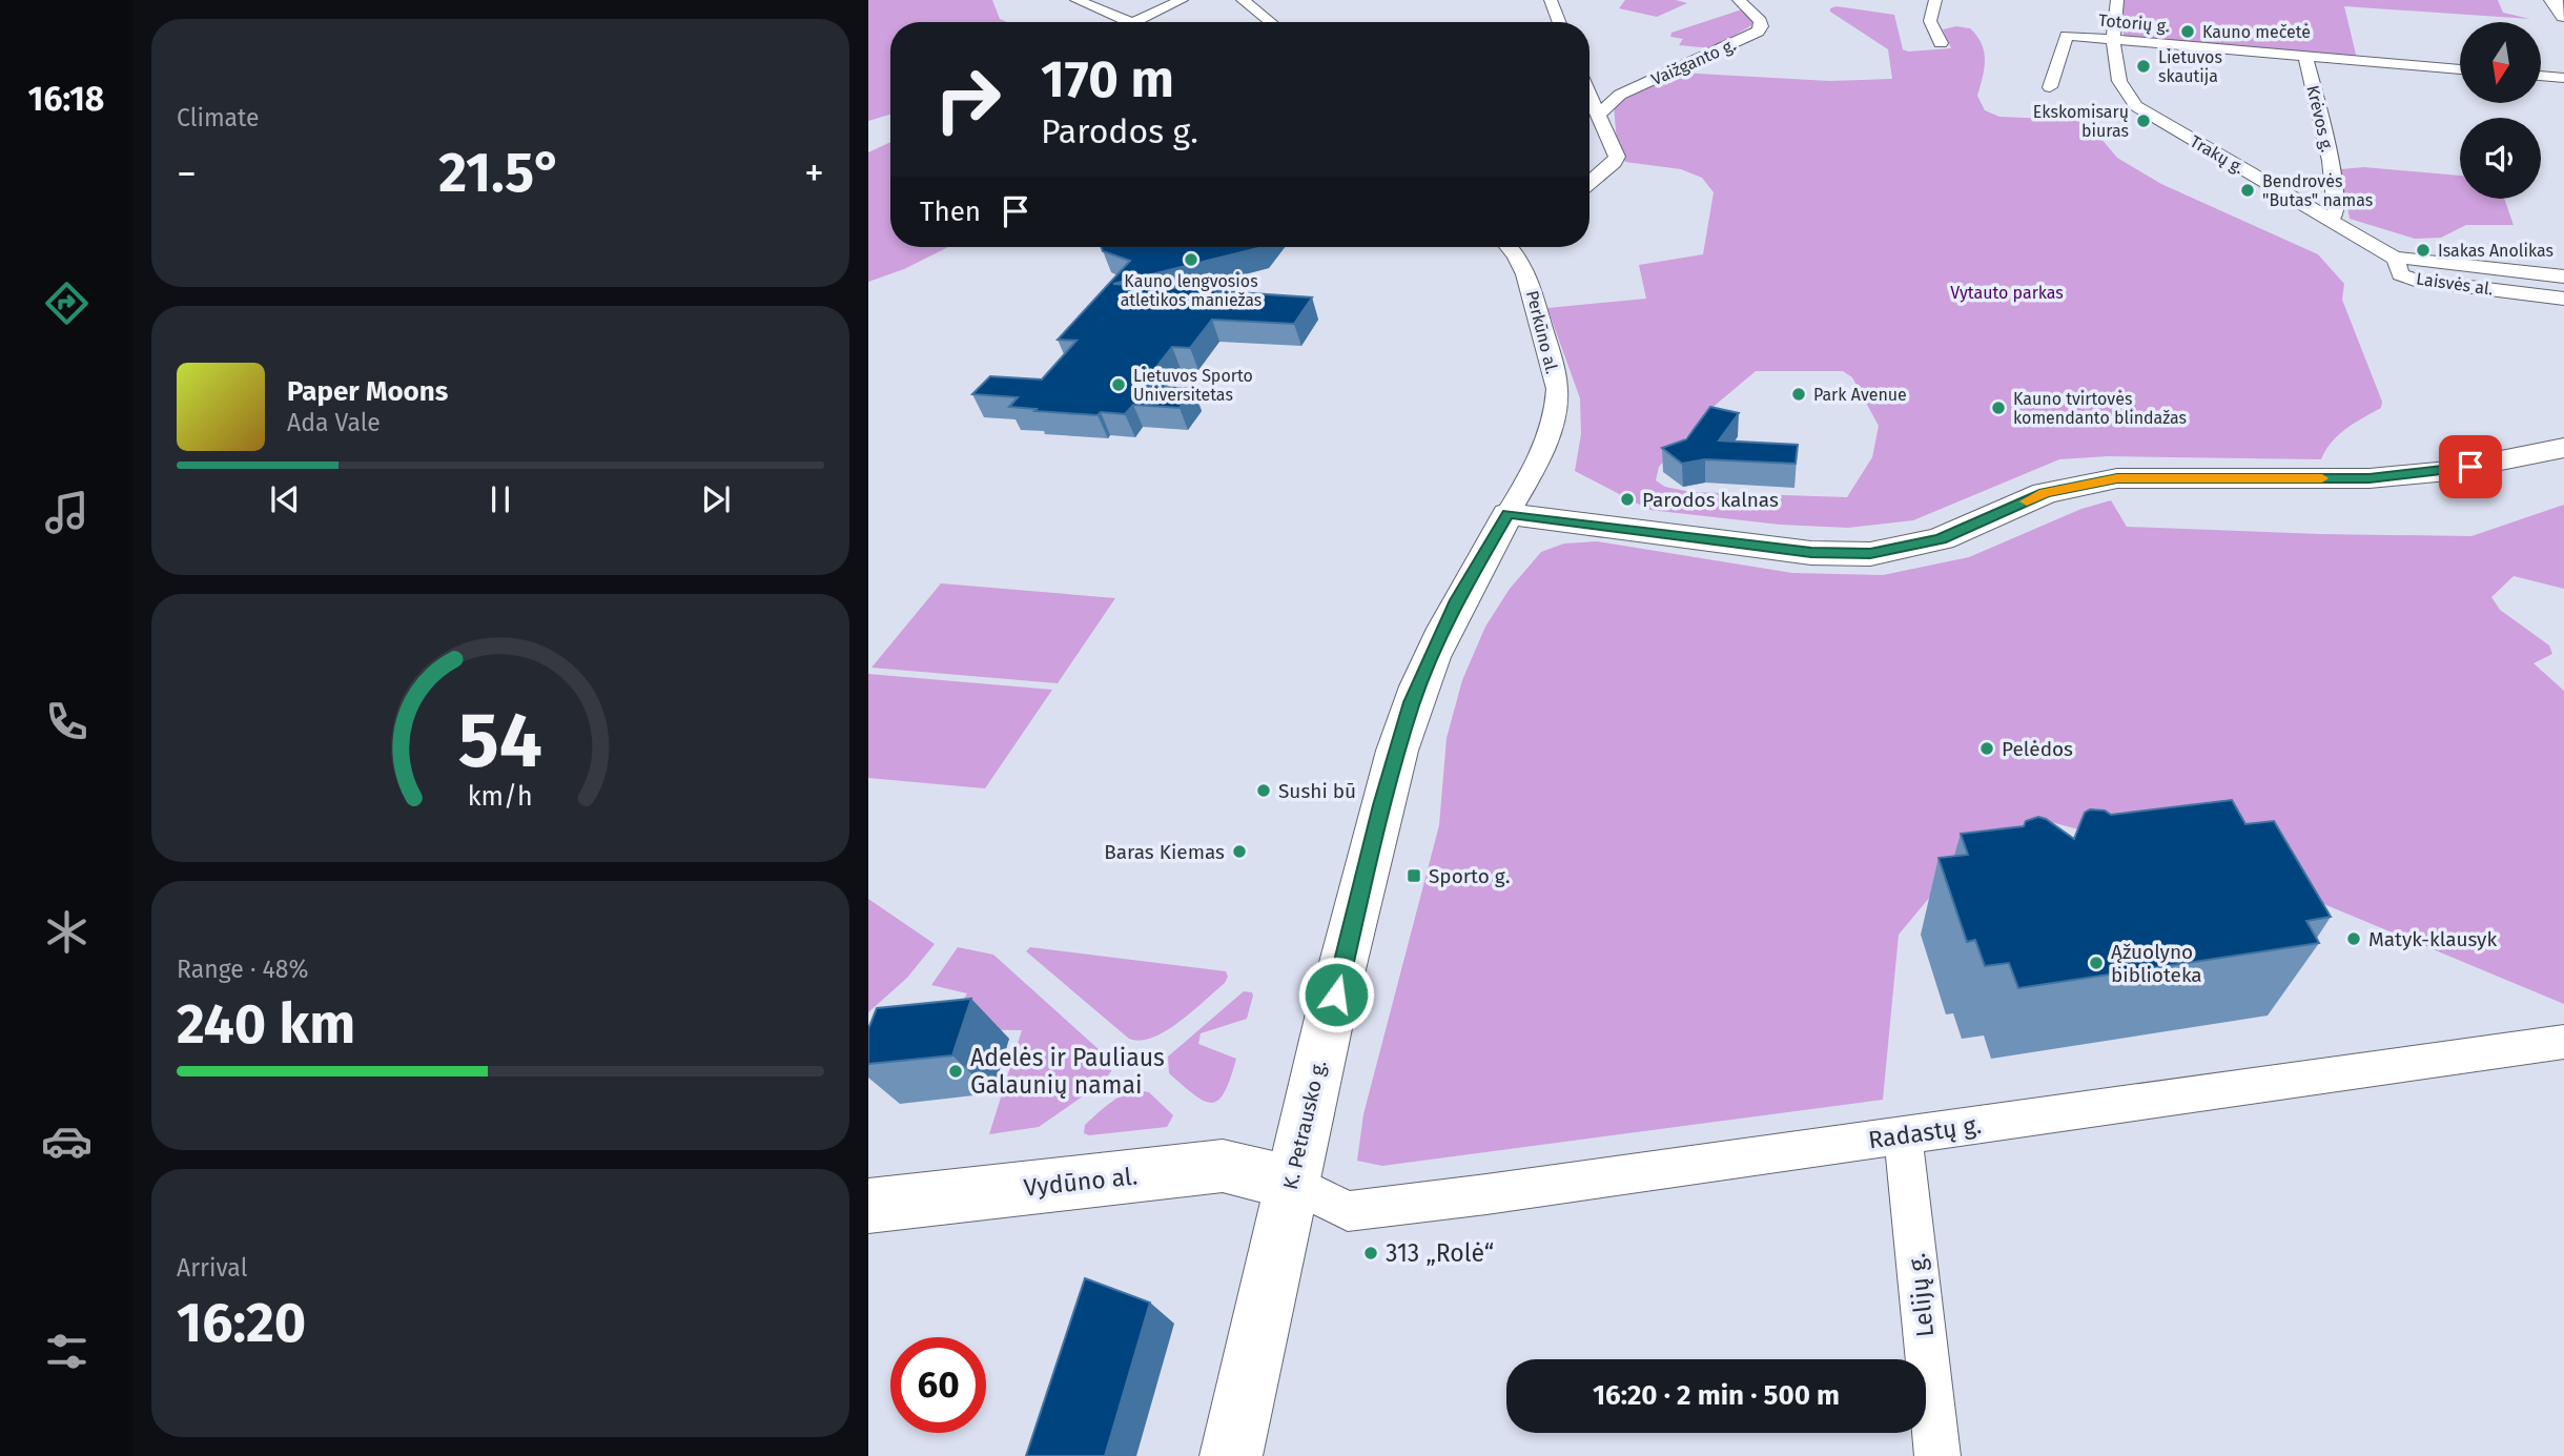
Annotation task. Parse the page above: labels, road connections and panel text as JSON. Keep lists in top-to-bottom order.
{
  "streets": {
    "main road": ["K. Petrausko g.", "Vydūno al."],
    "street": [
      "Totorių g.",
      "Vaižganto g.",
      "Krėvos g.",
      "Trakų g.",
      "Laisvės al.",
      "Perkūno al.",
      "Radastų g.",
      "Lelijų g."
    ]
  },
  "crossings": [
    ["Totorių g.", "Krėvos g."],
    ["Totorių g.", "Trakų g."],
    ["Krėvos g.", "Trakų g."],
    ["Trakų g.", "Laisvės al."],
    ["Perkūno al.", "K. Petrausko g."],
    ["K. Petrausko g.", "Radastų g."],
    ["K. Petrausko g.", "Vydūno al."],
    ["Radastų g.", "Vydūno al."],
    ["Radastų g.", "Lelijų g."]
  ],
  "parks": ["Vytauto parkas"],
  "places": {
    "other": [
      "Kauno mečetė",
      "Lietuvos skautija",
      "Ekskomisarų biuras",
      "Bendrovės \"Butas\" namas",
      "Isakas Anolikas",
      "Kauno lengvosios atletikos maniežas",
      "Lietuvos Sporto Universitetas",
      "Park Avenue",
      "Kauno tvirtovės komendanto blindažas",
      "Parodos kalnas",
      "Pelėdos",
      "Sushi bū",
      "Baras Kiemas",
      "Matyk-klausyk",
      "Ąžuolyno biblioteka",
      "Adelės ir Pauliaus Galaunių namai",
      "313 „Rolė“"
    ],
    "transit": ["Sporto g."]
  },
  "north": "bottom",
  "page": {
    "tabs": "16:18",
    "tile": [
      "Climate",
      ["Range · 48%", "240 km"],
      ["Arrival", "16:20"]
    ],
    "turn": ["170 m", "Parodos g."],
    "heat": ["−", "21.5°", "+"],
    "then": "Then",
    "song": ["Paper Moons", "Ada Vale"],
    "limit": "60",
    "trip": "16:20 · 2 min · 500 m",
    "gauge": ["54", "km/h"]
  }
}
